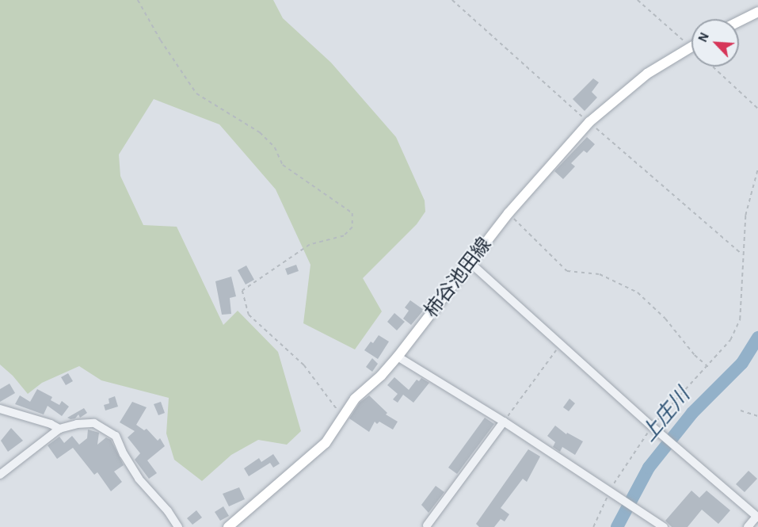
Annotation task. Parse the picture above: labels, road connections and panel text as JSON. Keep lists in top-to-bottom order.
{
  "streets": {
    "main road": ["柿谷池田線"]
  },
  "water": ["上庄川"],
  "north": "top left"
}
